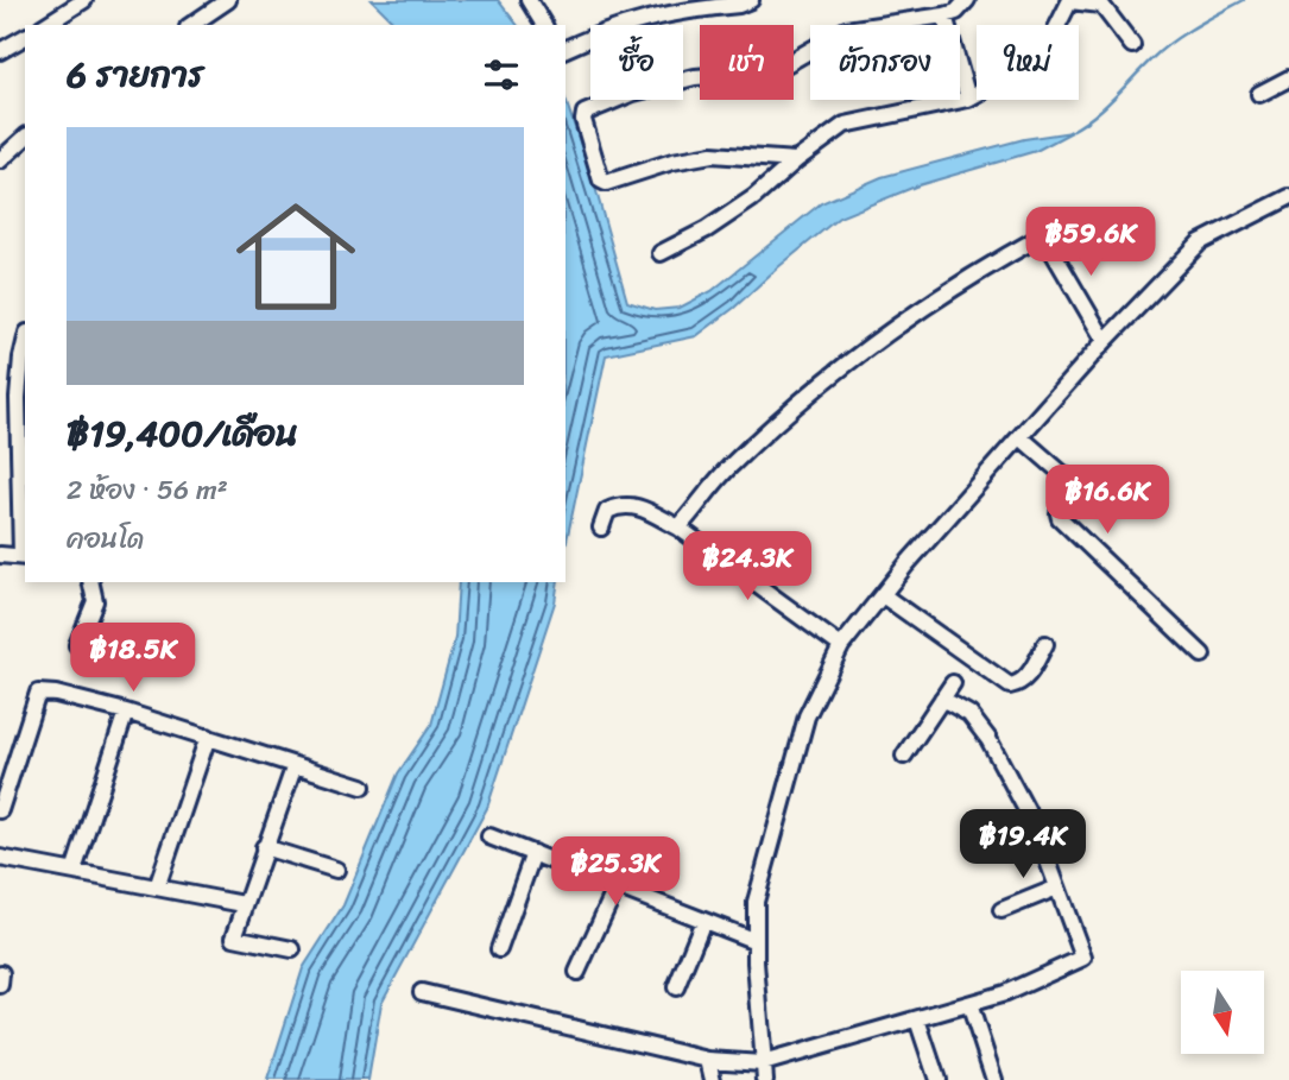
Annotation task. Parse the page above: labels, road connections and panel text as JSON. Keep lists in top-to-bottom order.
{
  "north": "bottom",
  "page": {
    "chip": [
      "ซื้อ",
      "เช่า",
      "ตัวกรอง",
      "ใหม่"
    ],
    "heading": "6 รายการ",
    "list": [
      {
        "name": "฿19,400/เดือน",
        "note": "2 ห้อง · 56 m² · คอนโด"
      }
    ],
    "price": [
      "฿59.6K",
      "฿16.6K",
      "฿24.3K",
      "฿18.5K",
      "฿19.4K",
      "฿25.3K"
    ]
  }
}
